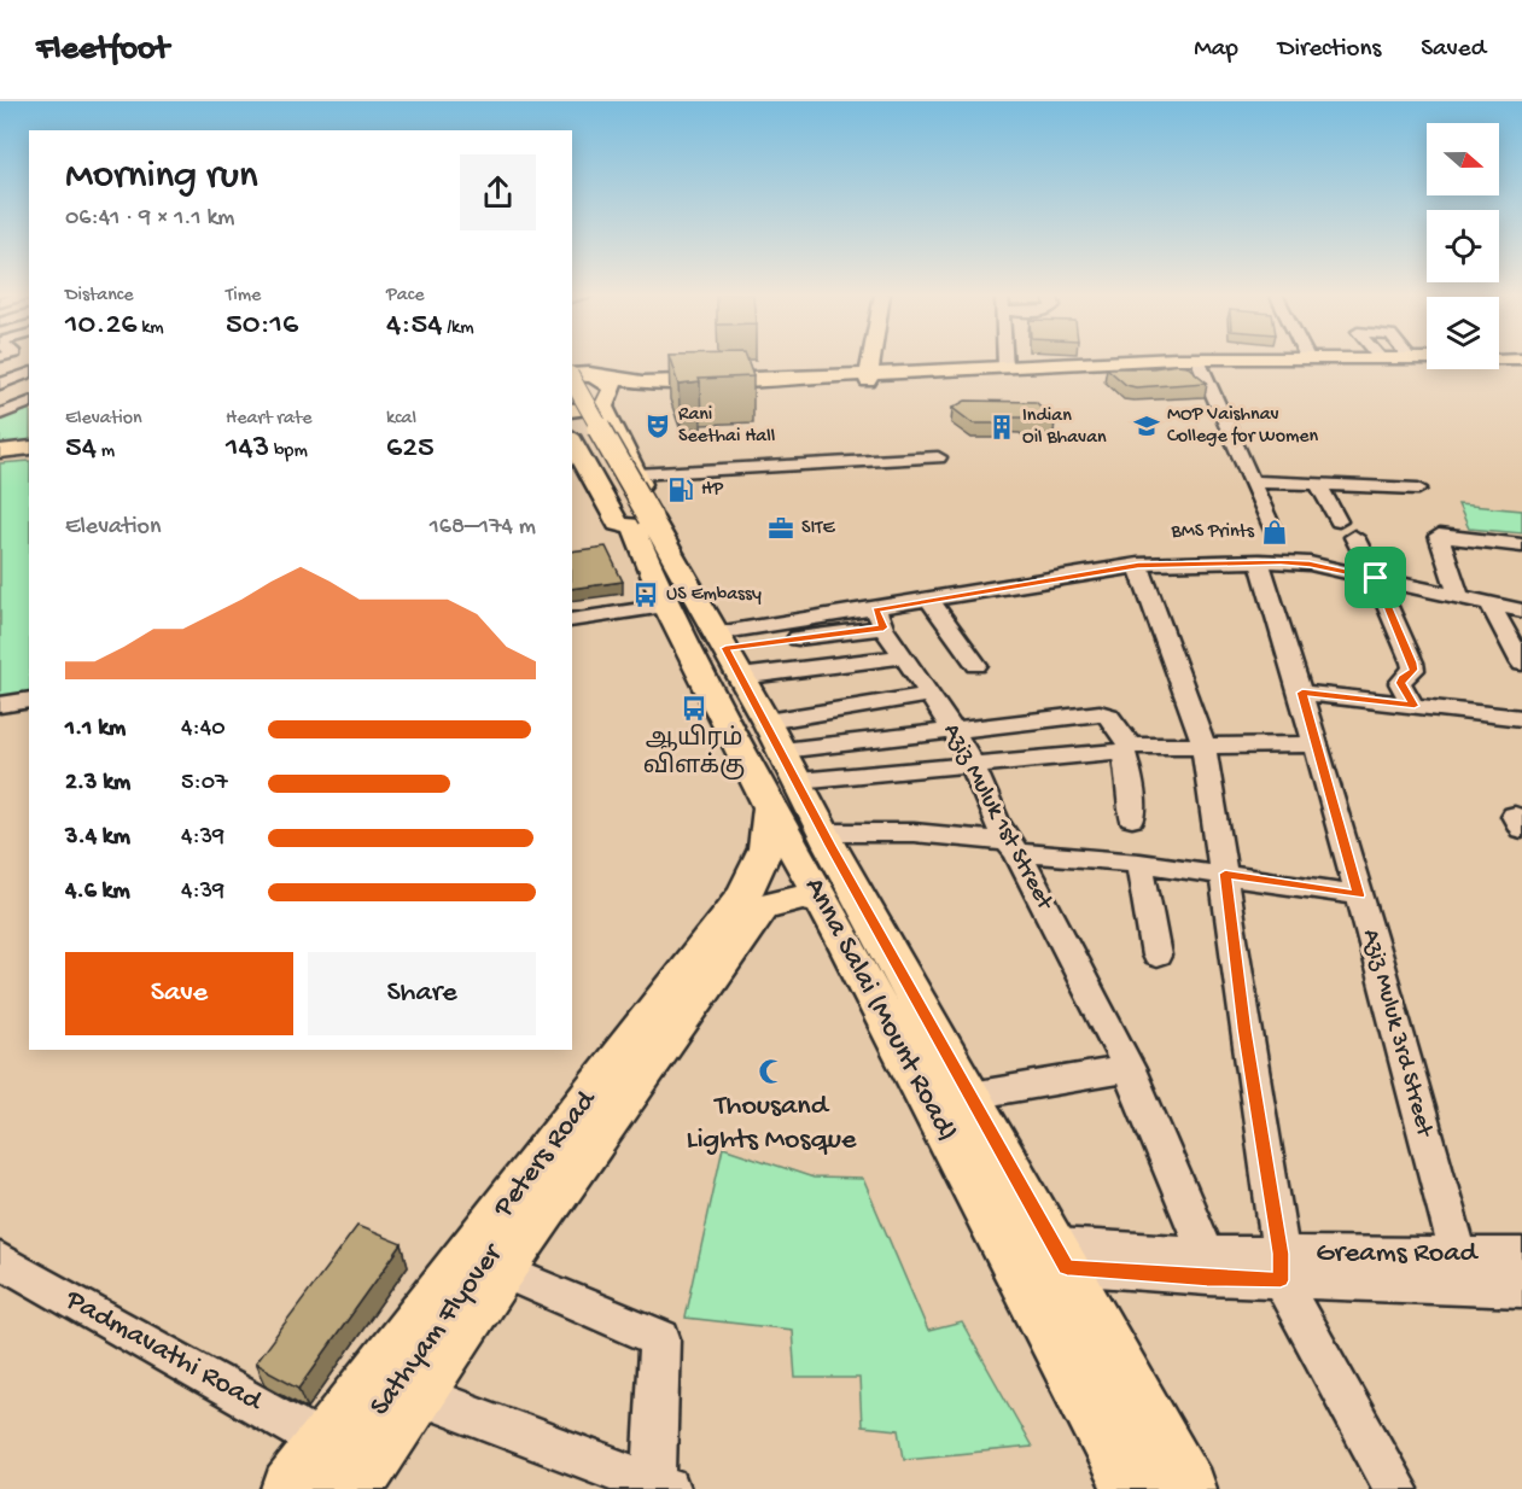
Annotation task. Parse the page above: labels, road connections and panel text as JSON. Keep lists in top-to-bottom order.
{
  "streets": {
    "main road": ["Anna Salai (Mount Road)", "Peters Road", "Sathyam Flyover"],
    "street": [
      "Aziz Muluk 1st Street",
      "Aziz Muluk 3rd Street",
      "Greams Road",
      "Padmavathi Road"
    ]
  },
  "crossings": [
    ["Aziz Muluk 1st Street", "Greams Road"],
    ["Anna Salai (Mount Road)", "Peters Road"],
    ["Anna Salai (Mount Road)", "Greams Road"],
    ["Aziz Muluk 3rd Street", "Greams Road"],
    ["Peters Road", "Sathyam Flyover"],
    ["Sathyam Flyover", "Padmavathi Road"]
  ],
  "places": {
    "theatre": ["Rani Seethai Hall"],
    "school or university": ["MOP Vaishnav College for Women"],
    "building": ["Indian Oil Bhavan"],
    "fuel station": ["HP"],
    "office": ["SITE"],
    "shop": ["BMS Prints"],
    "bus stop": ["US Embassy", "ஆயிரம் விளக்கு"],
    "mosque": ["Thousand Lights Mosque"]
  },
  "north": "right",
  "page": {
    "header": "Fleetfoot",
    "nav": ["Map", "Directions", "Saved"],
    "heading": ["Morning run", "06:41 · 9 × 1.1 km"],
    "stats": [
      ["Distance", "10.26 km"],
      ["Time", "50:16"],
      ["Pace", "4:54 /km"],
      ["Elevation", "54 m"],
      ["Heart rate", "143 bpm"],
      ["kcal", "625"]
    ],
    "chart": ["Elevation", "168–174 m"],
    "list": [
      {
        "name": "1.1 km",
        "note": "4:40"
      },
      {
        "name": "2.3 km",
        "note": "5:07"
      },
      {
        "name": "3.4 km",
        "note": "4:39"
      },
      {
        "name": "4.6 km",
        "note": "4:39"
      }
    ],
    "buttons": ["Save", "Share"]
  }
}
